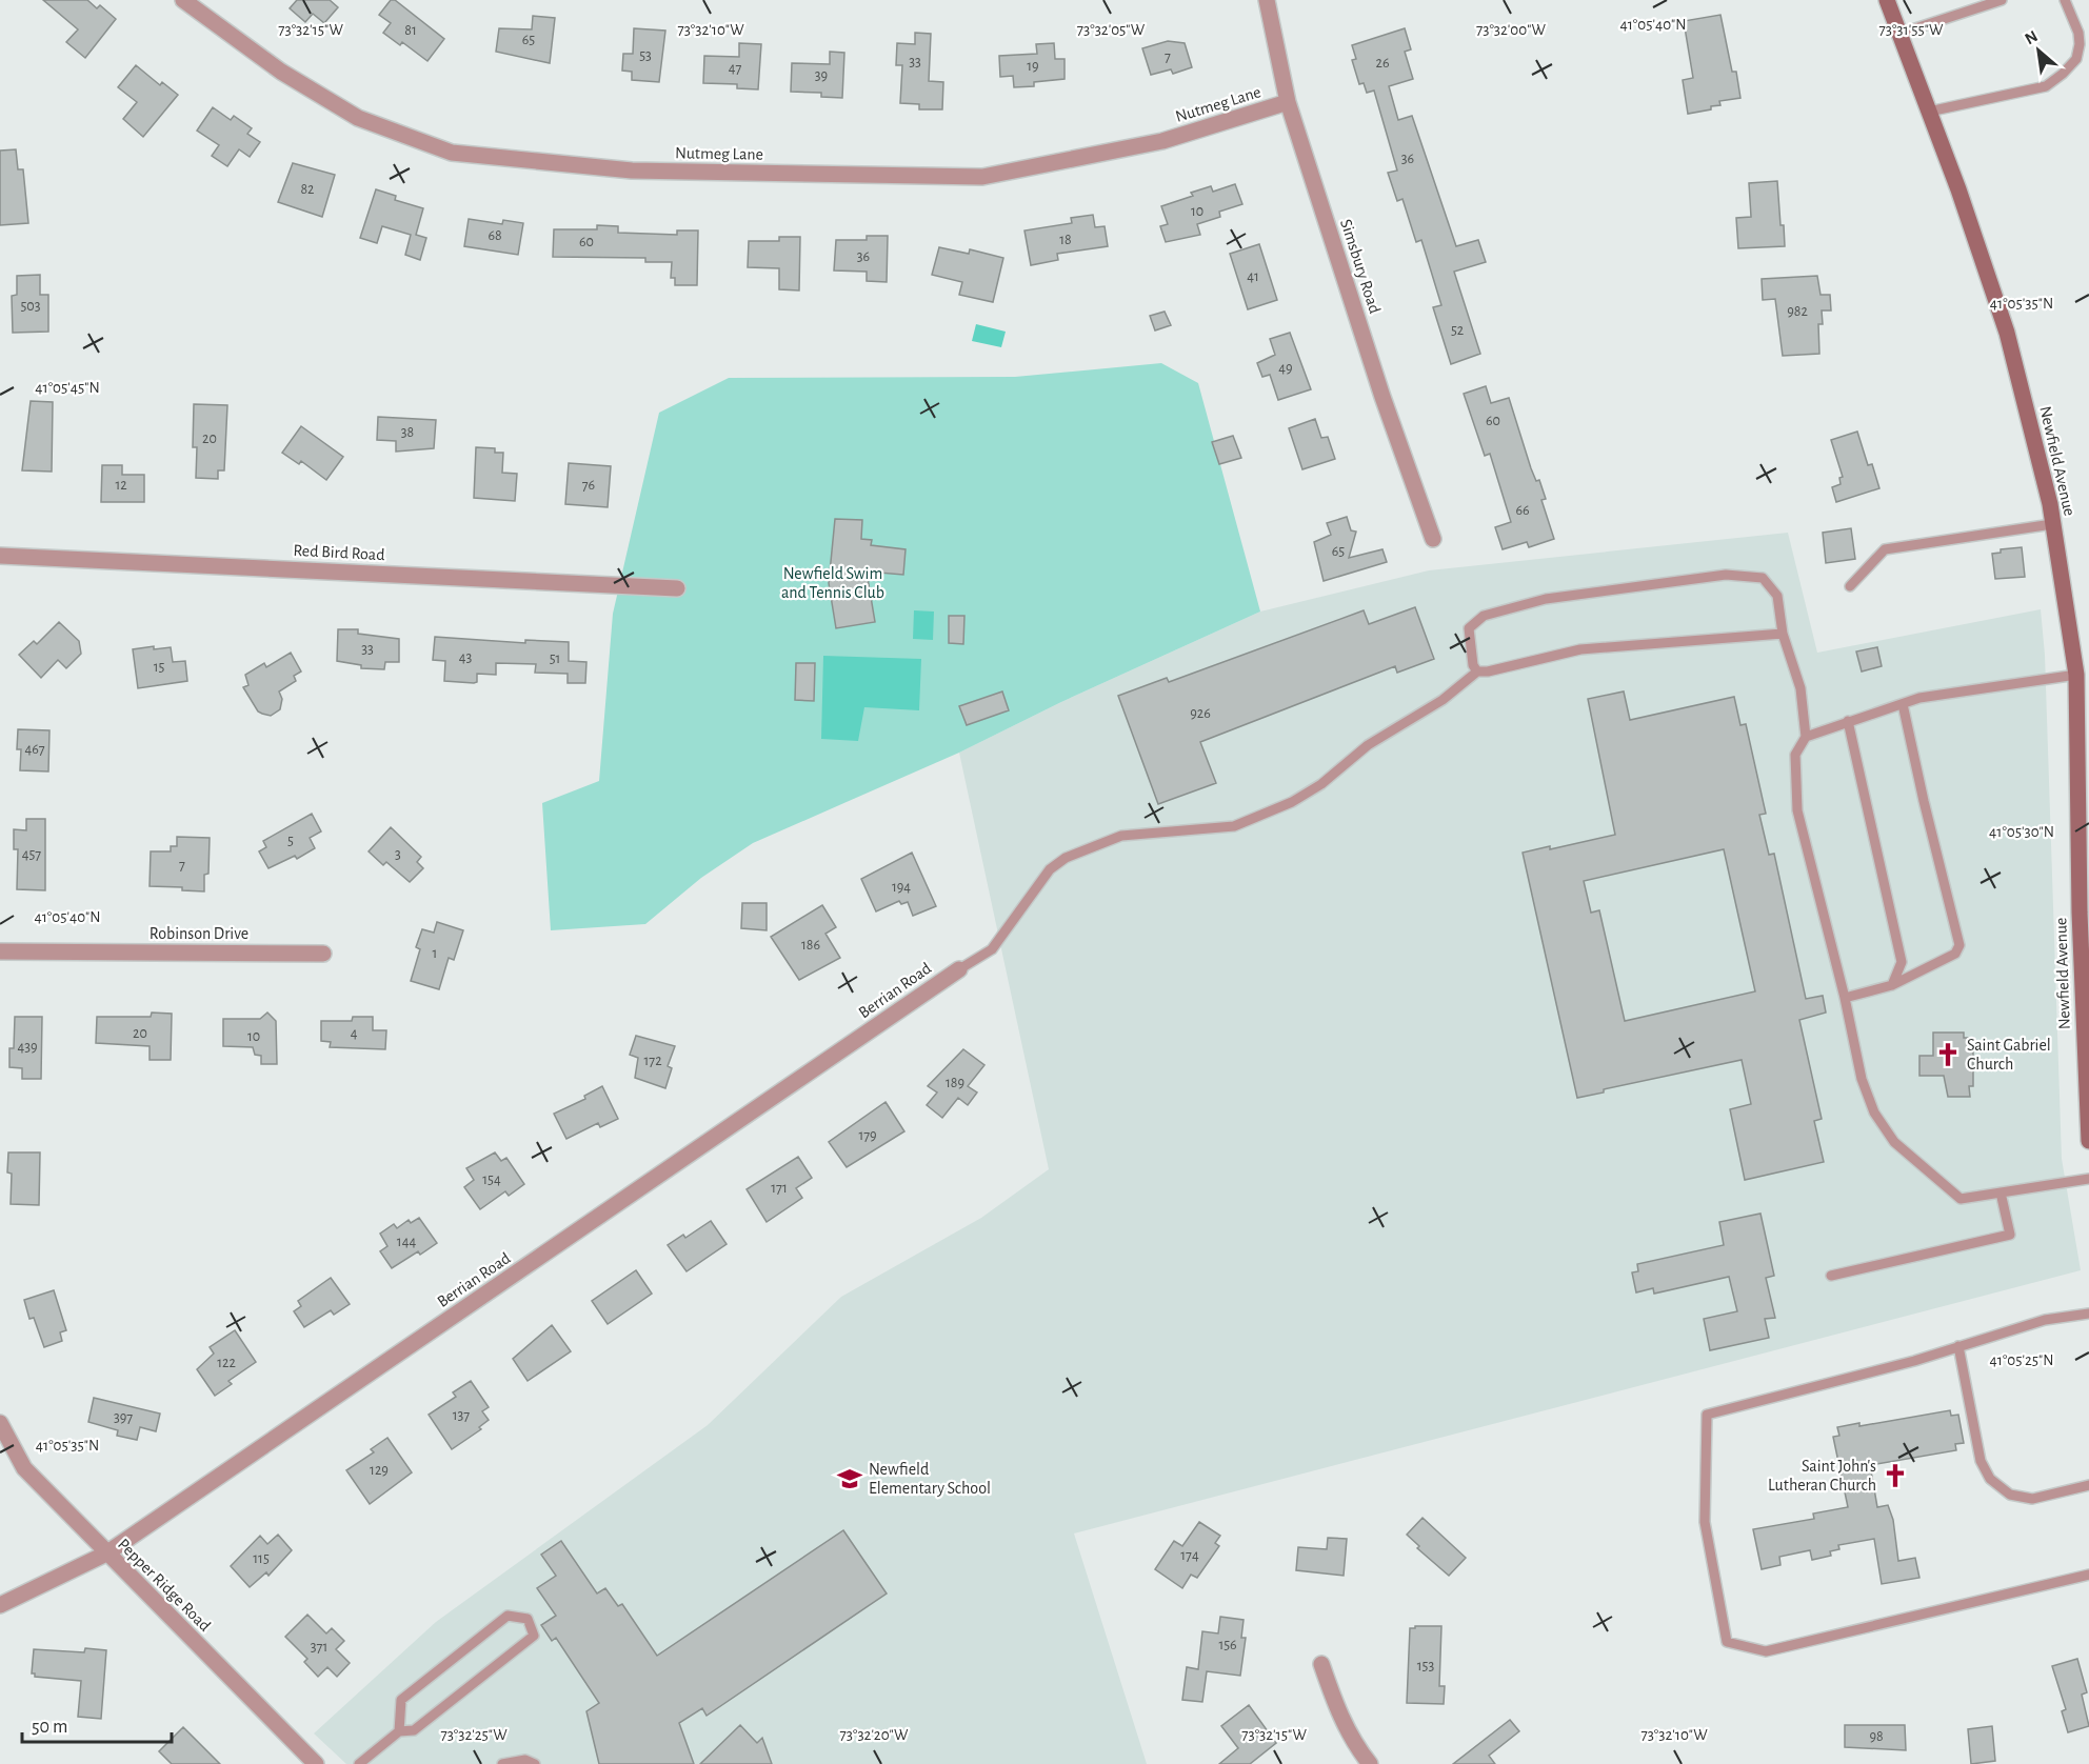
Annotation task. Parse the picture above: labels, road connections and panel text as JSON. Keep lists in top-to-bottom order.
{
  "streets": {
    "main road": ["Newfield Avenue"],
    "street": [
      "Nutmeg Lane",
      "Simsbury Road",
      "Red Bird Road",
      "Robinson Drive",
      "Berrian Road",
      "Pepper Ridge Road"
    ]
  },
  "crossings": [
    ["Nutmeg Lane", "Simsbury Road"],
    ["Berrian Road", "Pepper Ridge Road"]
  ],
  "parks": ["Newfield Swim and Tennis Club"],
  "places": {
    "church": ["Saint Gabriel Church", "Saint John's Lutheran Church"],
    "school or university": ["Newfield Elementary School"]
  },
  "house_numbers": [
    "81",
    "65",
    "53",
    "7",
    "33",
    "26",
    "19",
    "47",
    "39",
    "36",
    "82",
    "10",
    "68",
    "18",
    "60",
    "36",
    "41",
    "503",
    "982",
    "52",
    "49",
    "60",
    "38",
    "20",
    "12",
    "76",
    "66",
    "65",
    "33",
    "43",
    "51",
    "15",
    "926",
    "467",
    "5",
    "457",
    "3",
    "7",
    "194",
    "186",
    "1",
    "20",
    "4",
    "10",
    "439",
    "172",
    "189",
    "179",
    "154",
    "171",
    "144",
    "122",
    "137",
    "397",
    "129",
    "174",
    "115",
    "156",
    "371",
    "153",
    "98"
  ],
  "scale_bar": "50 m",
  "north": "top left",
  "coordinates": [
    "41°05'40\"N",
    "73°32'15\"W",
    "73°32'10\"W",
    "73°32'05\"W",
    "73°32'00\"W",
    "73°31'55\"W",
    "41°05'35\"N",
    "41°05'45\"N",
    "41°05'30\"N",
    "41°05'25\"N",
    "73°32'25\"W",
    "73°32'20\"W"
  ]
}
